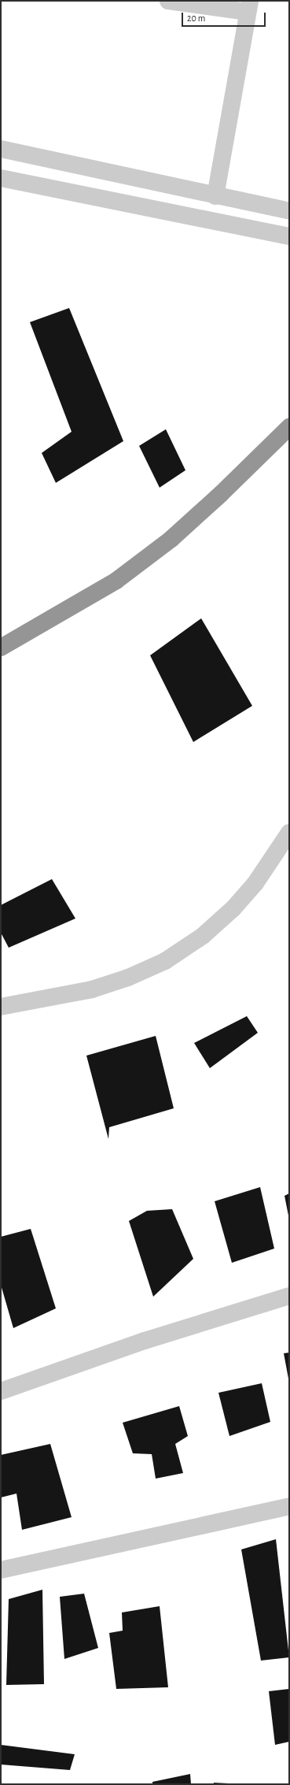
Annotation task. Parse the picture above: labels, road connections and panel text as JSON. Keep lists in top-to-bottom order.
{
  "scale_bar": "20 m"
}
